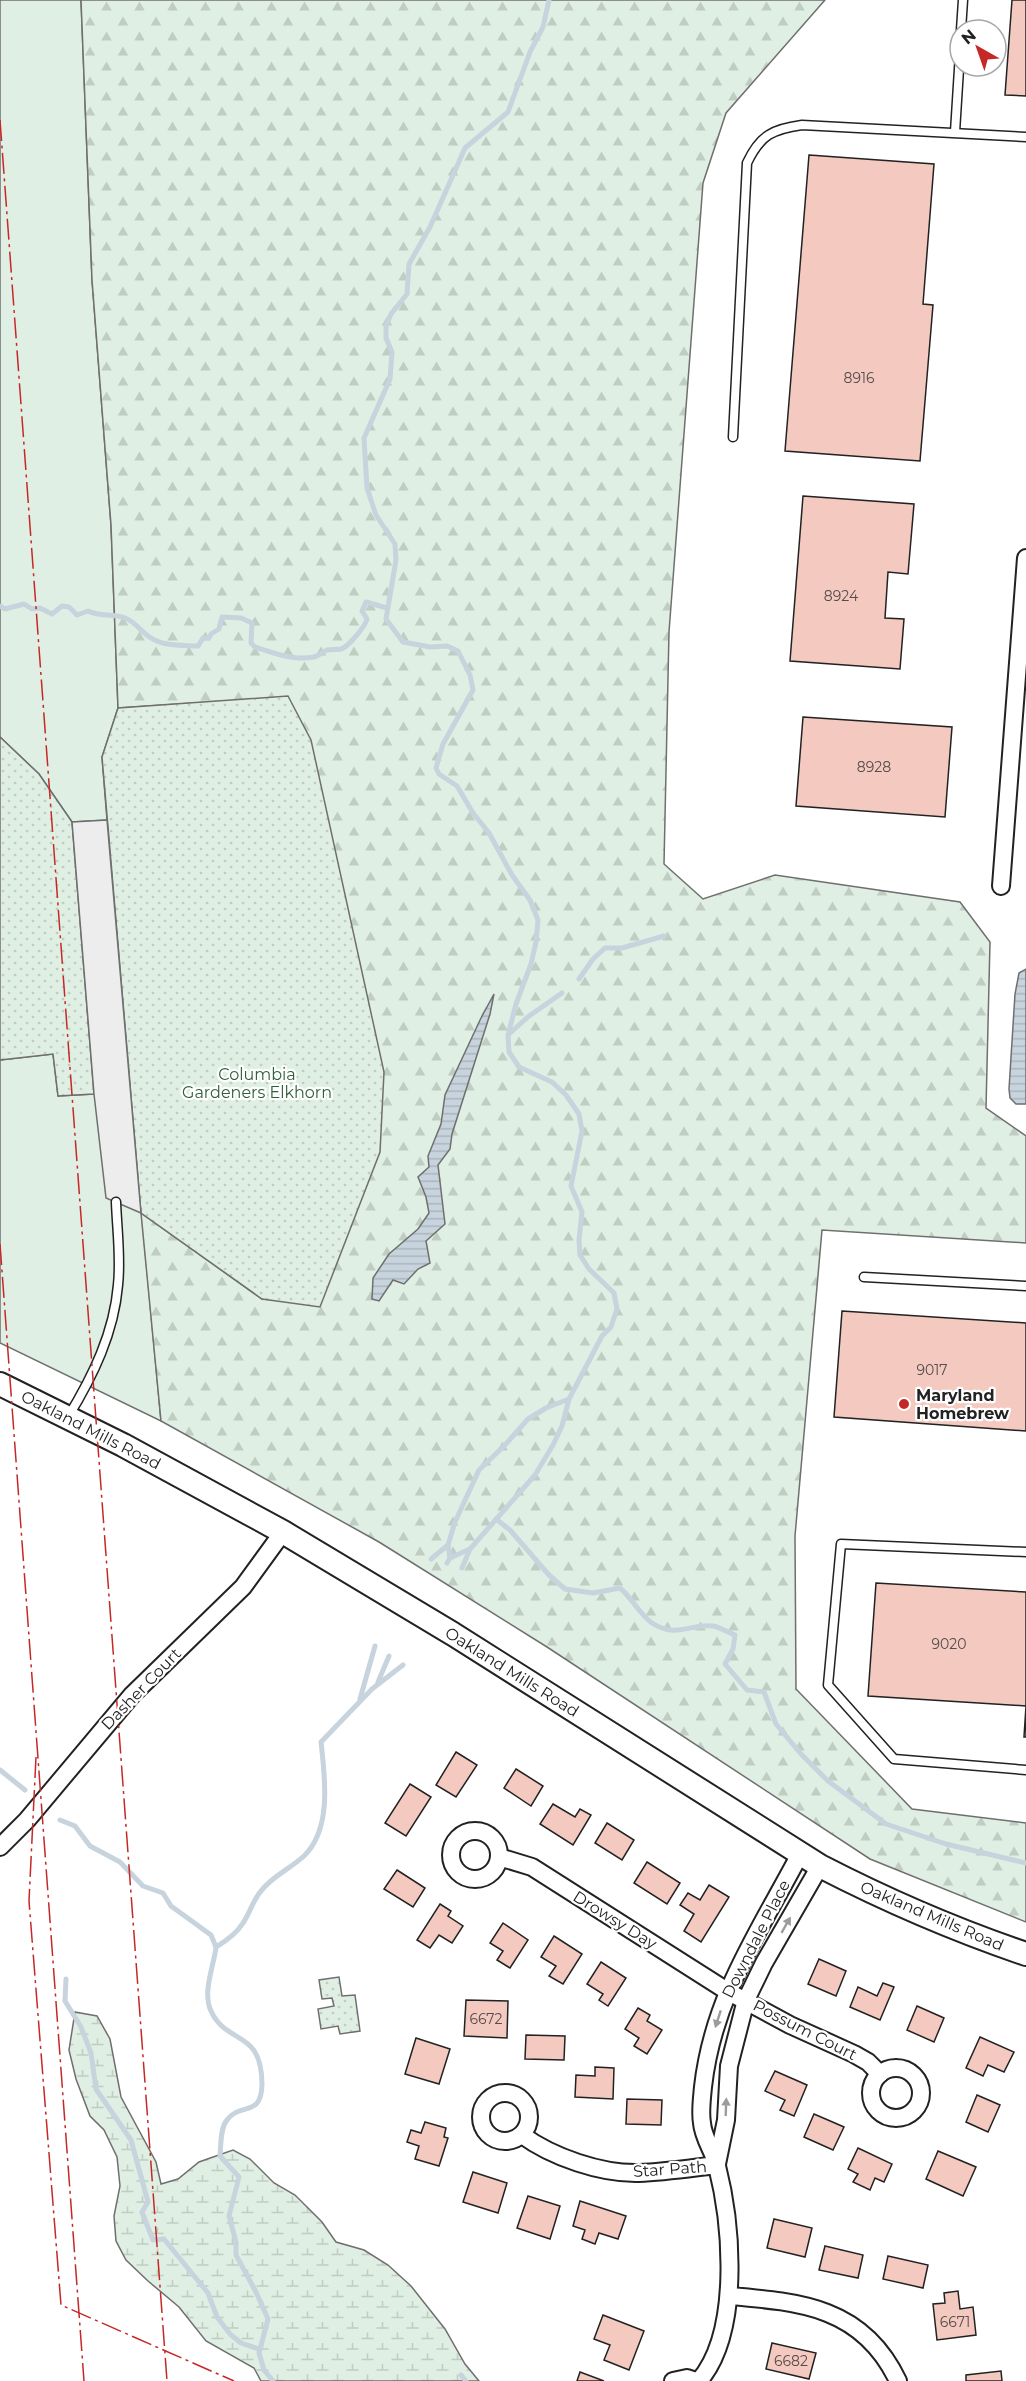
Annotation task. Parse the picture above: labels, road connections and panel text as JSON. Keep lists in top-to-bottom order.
{
  "streets": {
    "street": [
      "Oakland Mills Road",
      "Dasher Court",
      "Drowsy Day",
      "Downdale Place",
      "Possum Court",
      "Star Path"
    ]
  },
  "crossings": [
    ["Oakland Mills Road", "Dasher Court"],
    ["Oakland Mills Road", "Downdale Place"],
    ["Drowsy Day", "Downdale Place"],
    ["Drowsy Day", "Possum Court"],
    ["Downdale Place", "Possum Court"],
    ["Downdale Place", "Star Path"]
  ],
  "parks": ["Columbia Gardeners Elkhorn"],
  "places": ["Maryland Homebrew"],
  "house_numbers": [
    "8916",
    "8924",
    "8928",
    "9017",
    "9020",
    "6672",
    "6671",
    "6682"
  ],
  "north": "top left"
}
